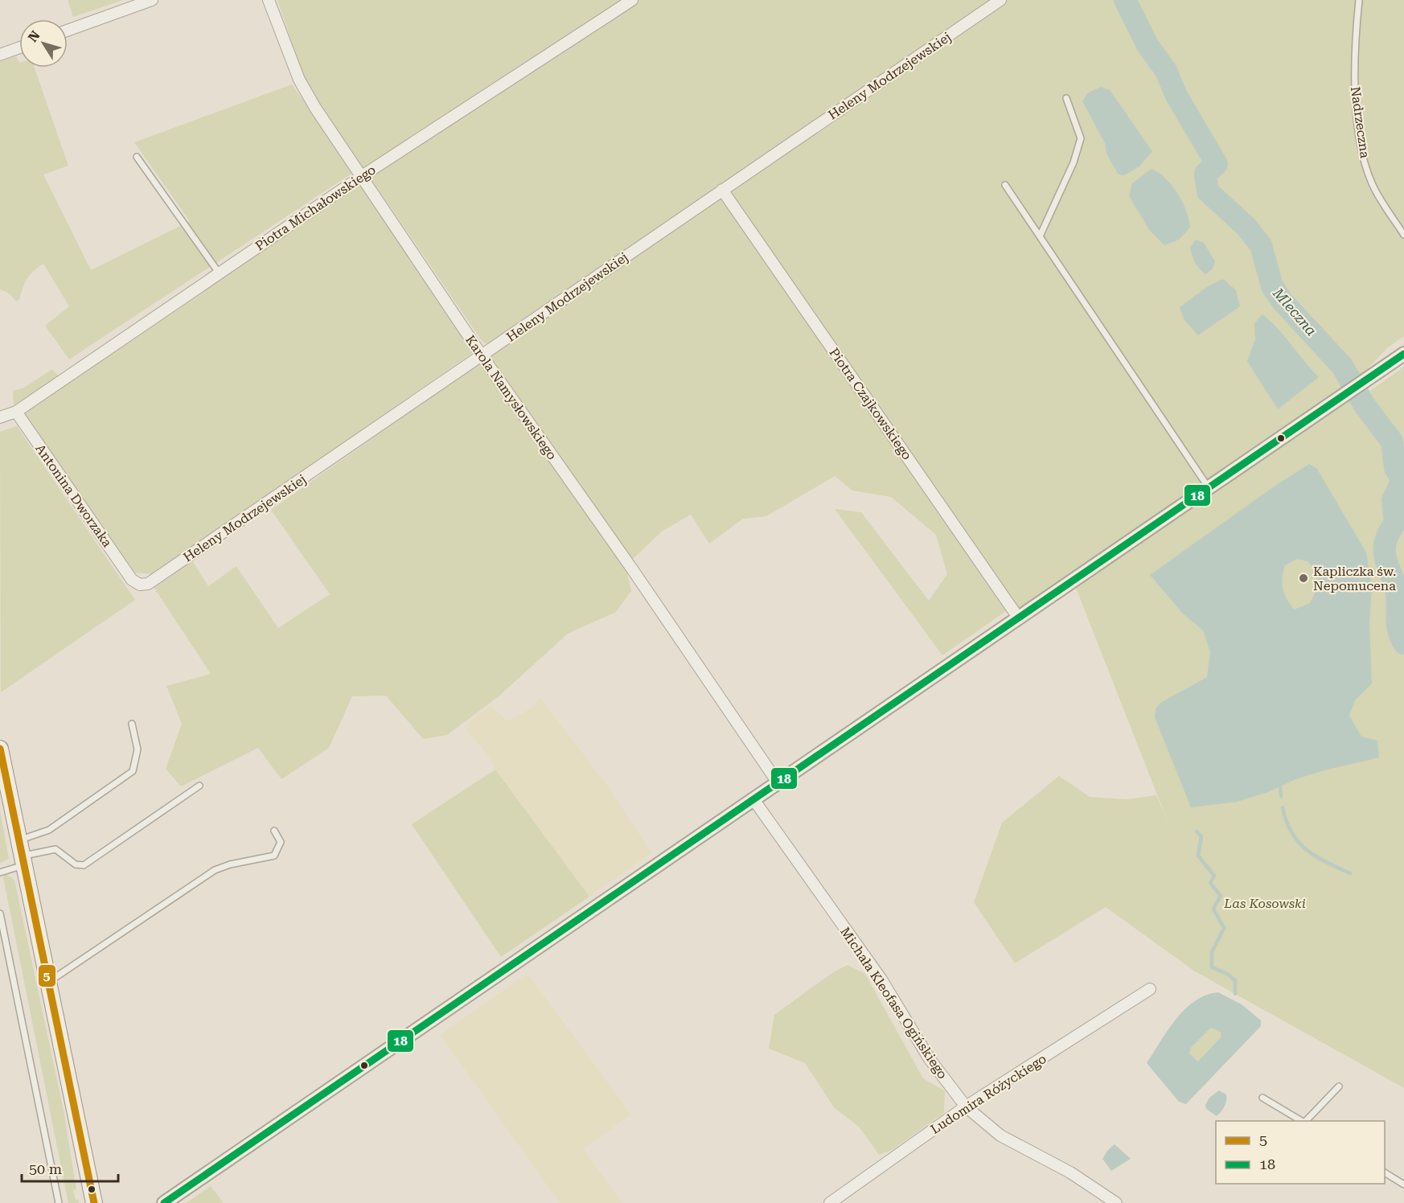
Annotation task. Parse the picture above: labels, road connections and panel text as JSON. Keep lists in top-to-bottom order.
{
  "streets": {
    "street": [
      "Heleny Modrzejewskiej",
      "Piotra Michałowskiego",
      "Karola Namysłowskiego",
      "Piotra Czajkowskiego",
      "Antonina Dworzaka",
      "Michała Kleofasa Ogińskiego",
      "Ludomira Różyckiego"
    ],
    "lane": ["Nadrzeczna"]
  },
  "crossings": [
    ["Heleny Modrzejewskiej", "Karola Namysłowskiego"],
    ["Heleny Modrzejewskiej", "Piotra Czajkowskiego"],
    ["Heleny Modrzejewskiej", "Antonina Dworzaka"],
    ["Piotra Michałowskiego", "Karola Namysłowskiego"],
    ["Piotra Michałowskiego", "Antonina Dworzaka"],
    ["Michała Kleofasa Ogińskiego", "Ludomira Różyckiego"]
  ],
  "water": ["Mleczna"],
  "parks": ["Las Kosowski"],
  "places": ["Kapliczka św. Nepomucena"],
  "lines": ["transit line 18", "transit line 5"],
  "legend": ["5", "18"],
  "scale_bar": "50 m",
  "north": "top left"
}
